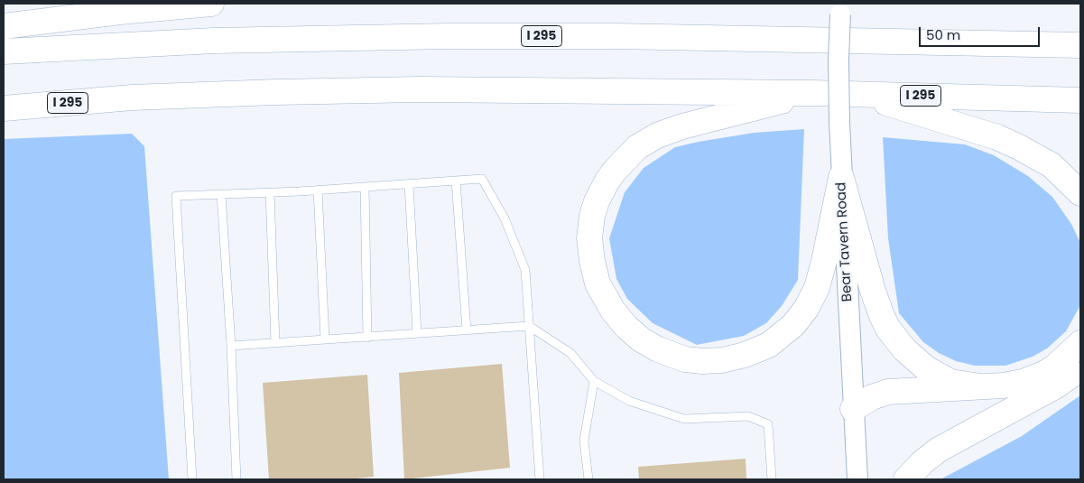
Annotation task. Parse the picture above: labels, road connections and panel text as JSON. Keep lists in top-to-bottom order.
{
  "streets": {
    "highway": ["I 295"],
    "street": ["Bear Tavern Road"]
  },
  "scale_bar": "50 m"
}
